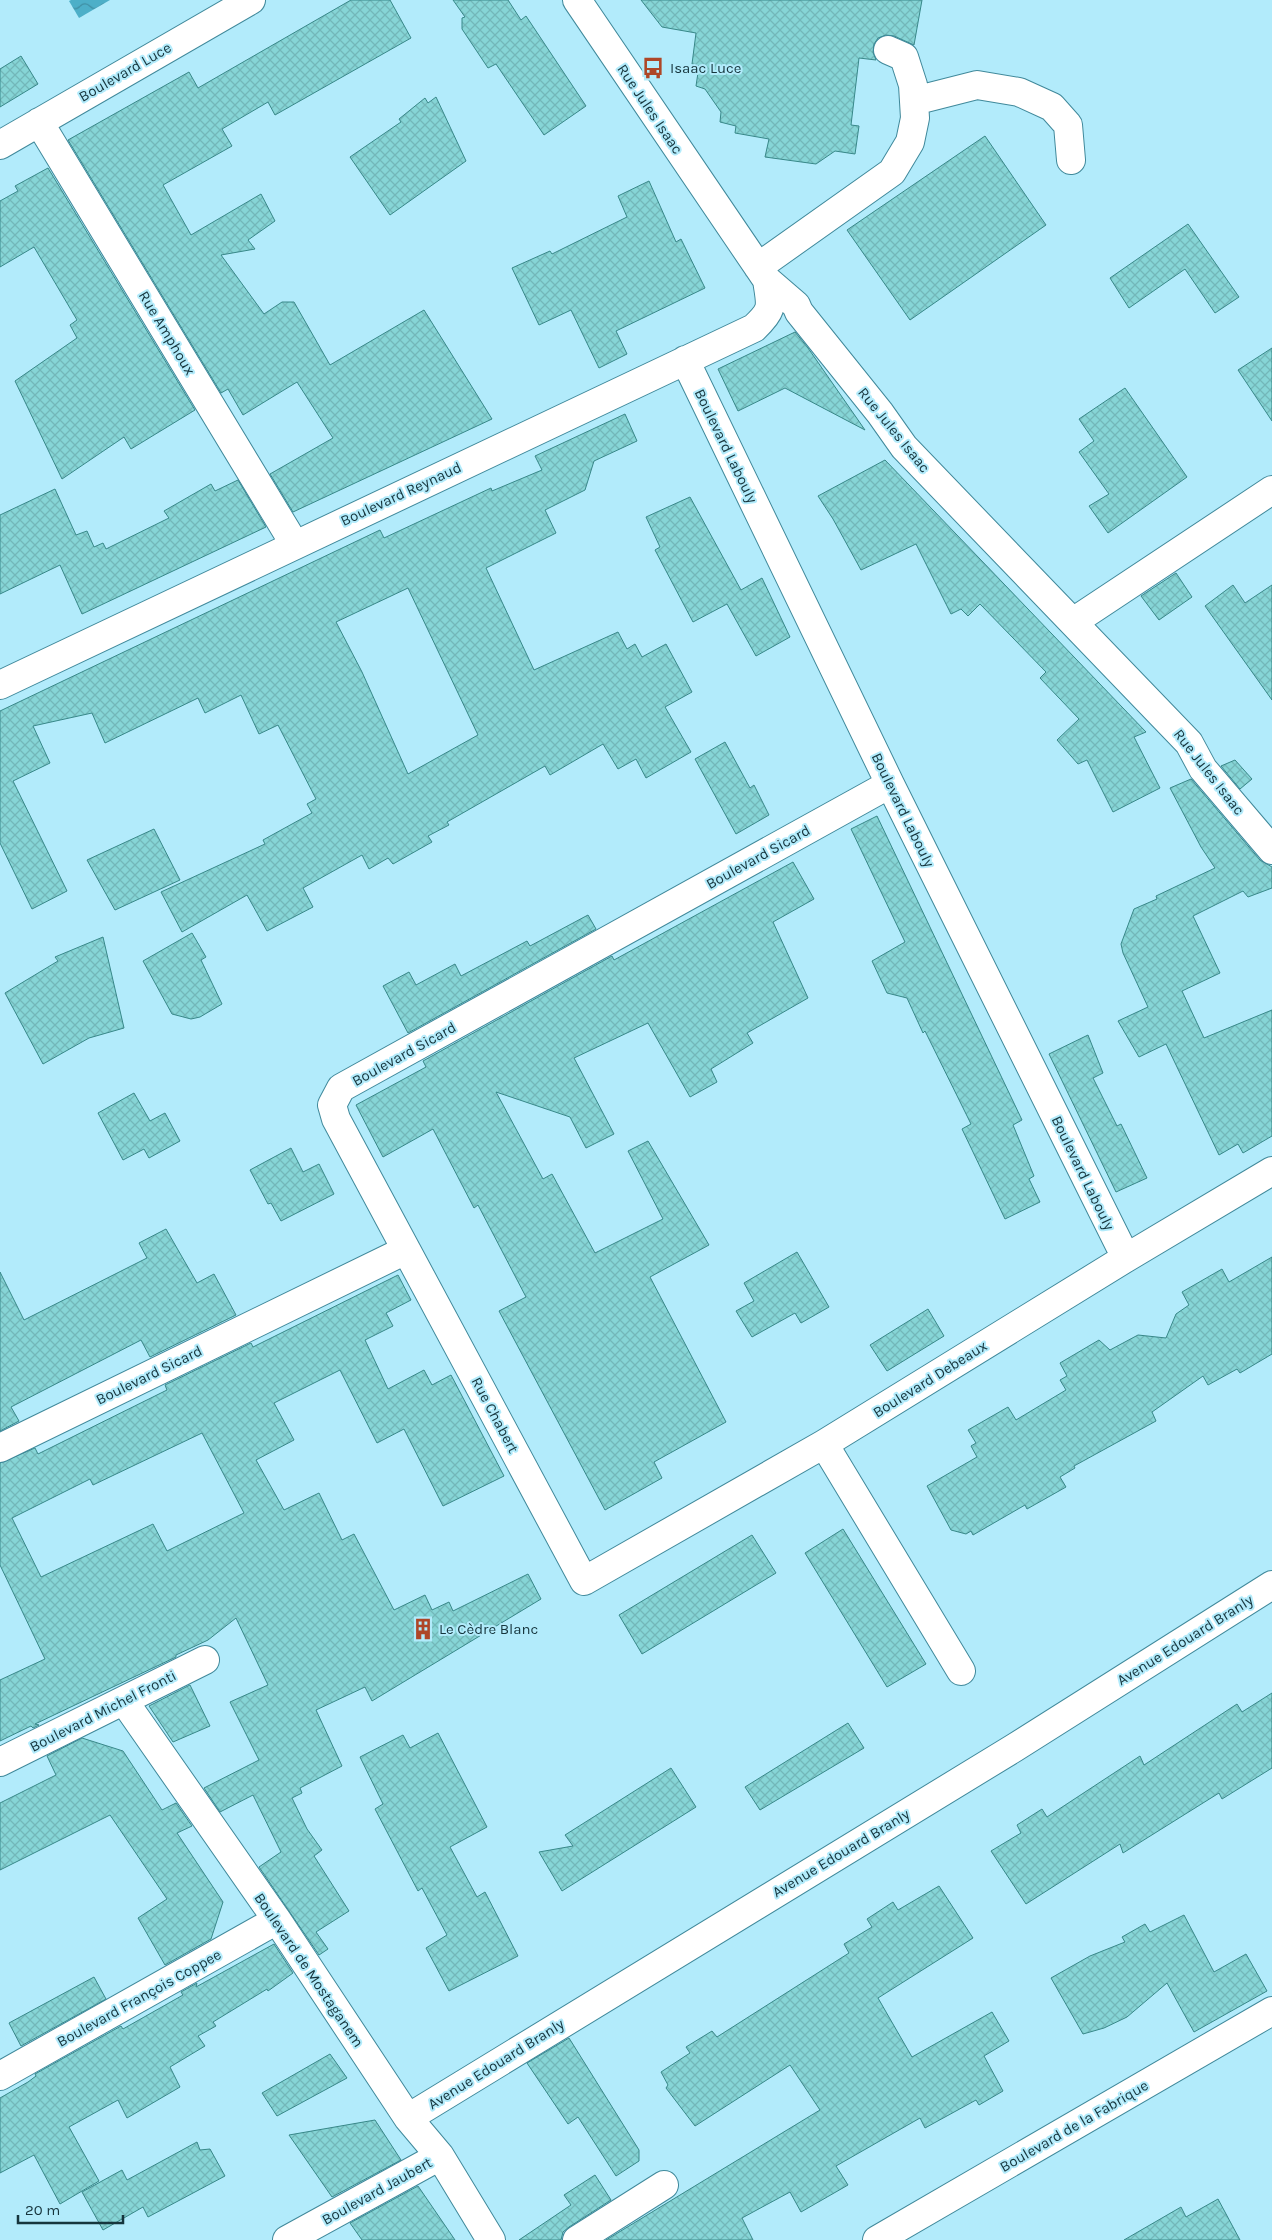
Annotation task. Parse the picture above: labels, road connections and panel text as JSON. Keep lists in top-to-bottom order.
{
  "streets": {
    "street": [
      "Boulevard Luce",
      "Rue Jules Isaac",
      "Rue Amphoux",
      "Boulevard Labouly",
      "Boulevard Reynaud",
      "Boulevard Sicard",
      "Boulevard Debeaux",
      "Rue Chabert",
      "Avenue Edouard Branly",
      "Boulevard Michel Fronti",
      "Boulevard de Mostaganem",
      "Boulevard François Coppee",
      "Boulevard de la Fabrique",
      "Boulevard Jaubert"
    ]
  },
  "crossings": [
    ["Boulevard Luce", "Rue Amphoux"],
    ["Rue Jules Isaac", "Boulevard Reynaud"],
    ["Rue Amphoux", "Boulevard Reynaud"],
    ["Boulevard Labouly", "Boulevard Reynaud"],
    ["Boulevard Labouly", "Boulevard Sicard"],
    ["Boulevard Labouly", "Boulevard Debeaux"],
    ["Boulevard Sicard", "Rue Chabert"],
    ["Boulevard Debeaux", "Rue Chabert"],
    ["Avenue Edouard Branly", "Boulevard de Mostaganem"],
    ["Boulevard Michel Fronti", "Boulevard de Mostaganem"],
    ["Boulevard de Mostaganem", "Boulevard François Coppee"],
    ["Boulevard de Mostaganem", "Boulevard Jaubert"]
  ],
  "places": {
    "bus stop": ["Isaac Luce"],
    "building": ["Le Cèdre Blanc"]
  },
  "scale_bar": "20 m"
}
